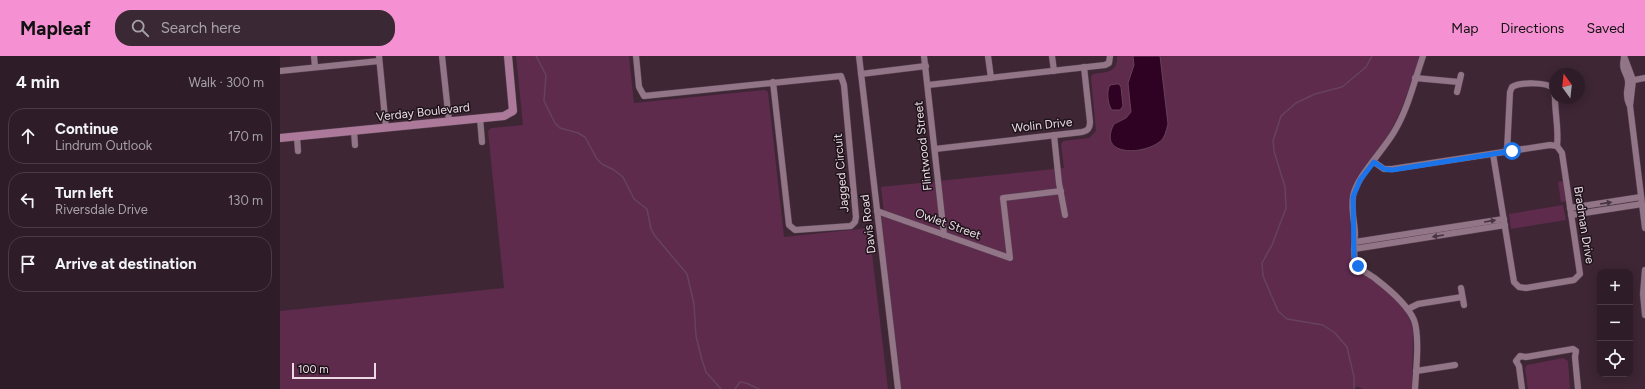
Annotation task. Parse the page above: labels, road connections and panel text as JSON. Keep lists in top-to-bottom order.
{
  "streets": {
    "street": [
      "Verday Boulevard",
      "Wolin Drive",
      "Flintwood Street",
      "Jagged Circuit",
      "Davis Road",
      "Owlet Street",
      "Bradman Drive"
    ]
  },
  "crossings": [
    ["Wolin Drive", "Flintwood Street"],
    ["Flintwood Street", "Owlet Street"],
    ["Davis Road", "Owlet Street"]
  ],
  "scale_bar": "100 m",
  "north": "top",
  "page": {
    "header": "Mapleaf",
    "search": "Search here",
    "nav": ["Map", "Directions", "Saved"],
    "heading": ["4 min", "Walk · 300 m"],
    "list": [
      ["Continue", "Lindrum Outlook", "170 m"],
      ["Turn left", "Riversdale Drive", "130 m"],
      "Arrive at destination"
    ],
    "map_buttons": ["+", "−"],
    "scale": "100 m"
  }
}
